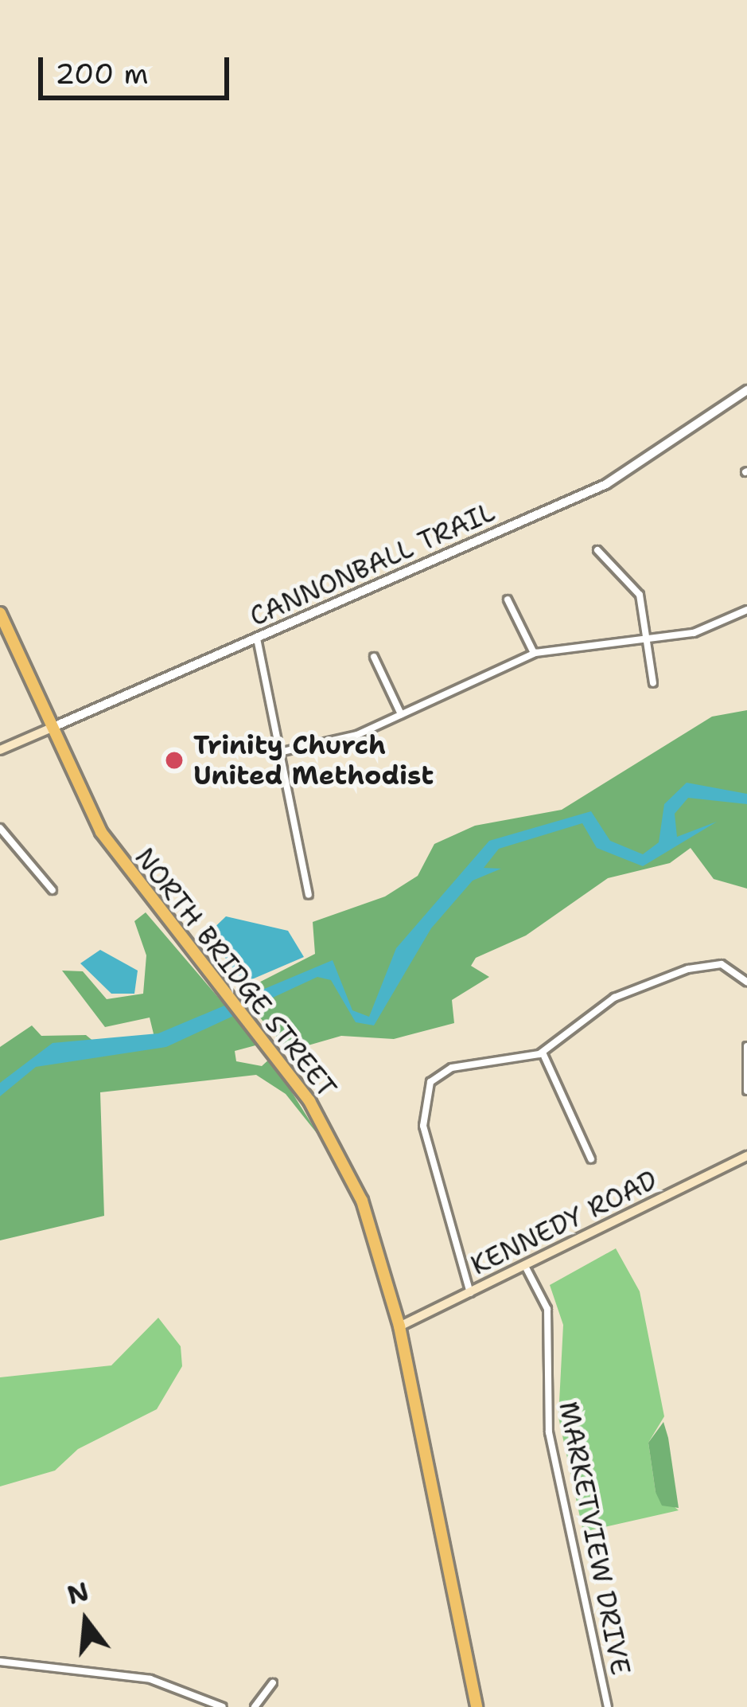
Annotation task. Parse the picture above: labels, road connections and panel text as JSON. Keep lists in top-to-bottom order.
{
  "streets": {
    "highway": ["NORTH BRIDGE STREET"],
    "main road": ["CANNONBALL TRAIL", "KENNEDY ROAD"],
    "street": ["MARKETVIEW DRIVE"]
  },
  "crossings": [
    ["CANNONBALL TRAIL", "NORTH BRIDGE STREET"],
    ["NORTH BRIDGE STREET", "KENNEDY ROAD"],
    ["KENNEDY ROAD", "MARKETVIEW DRIVE"]
  ],
  "places": ["Trinity Church United Methodist"],
  "scale_bar": "200 m",
  "north": "top"
}
